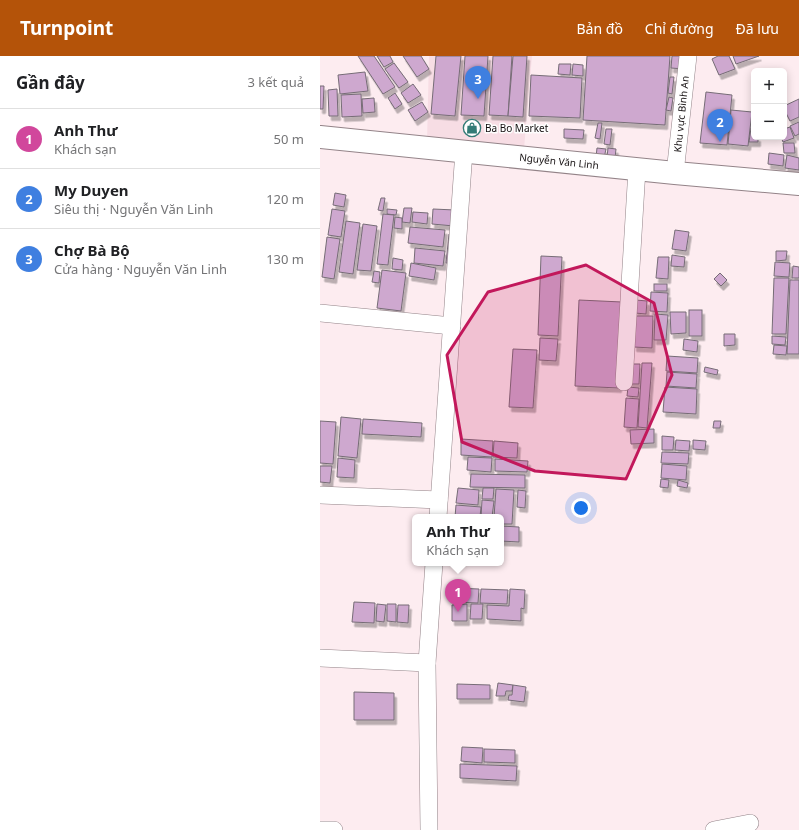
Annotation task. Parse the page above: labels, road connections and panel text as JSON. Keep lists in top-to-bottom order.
{
  "streets": {
    "highway": ["Nguyễn Văn Linh"],
    "street": ["Khu vực Bình An"]
  },
  "crossings": [
    ["Khu vực Bình An", "Nguyễn Văn Linh"]
  ],
  "places": {
    "shop": ["Ba Bo Market"]
  },
  "page": {
    "header": "Turnpoint",
    "nav": ["Bản đồ", "Chỉ đường", "Đã lưu"],
    "heading": ["Gần đây", "3 kết quả"],
    "pins": ["3", "2", "1"],
    "map_buttons": ["+", "−"],
    "list": [
      {
        "mark": "1",
        "name": "Anh Thư",
        "note": "Khách sạn",
        "value": "50 m"
      },
      {
        "mark": "2",
        "name": "My Duyen",
        "note": "Siêu thị · Nguyễn Văn Linh",
        "value": "120 m"
      },
      {
        "mark": "3",
        "name": "Chợ Bà Bộ",
        "note": "Cửa hàng · Nguyễn Văn Linh",
        "value": "130 m"
      }
    ],
    "popup": ["Anh Thư", "Khách sạn"]
  }
}
